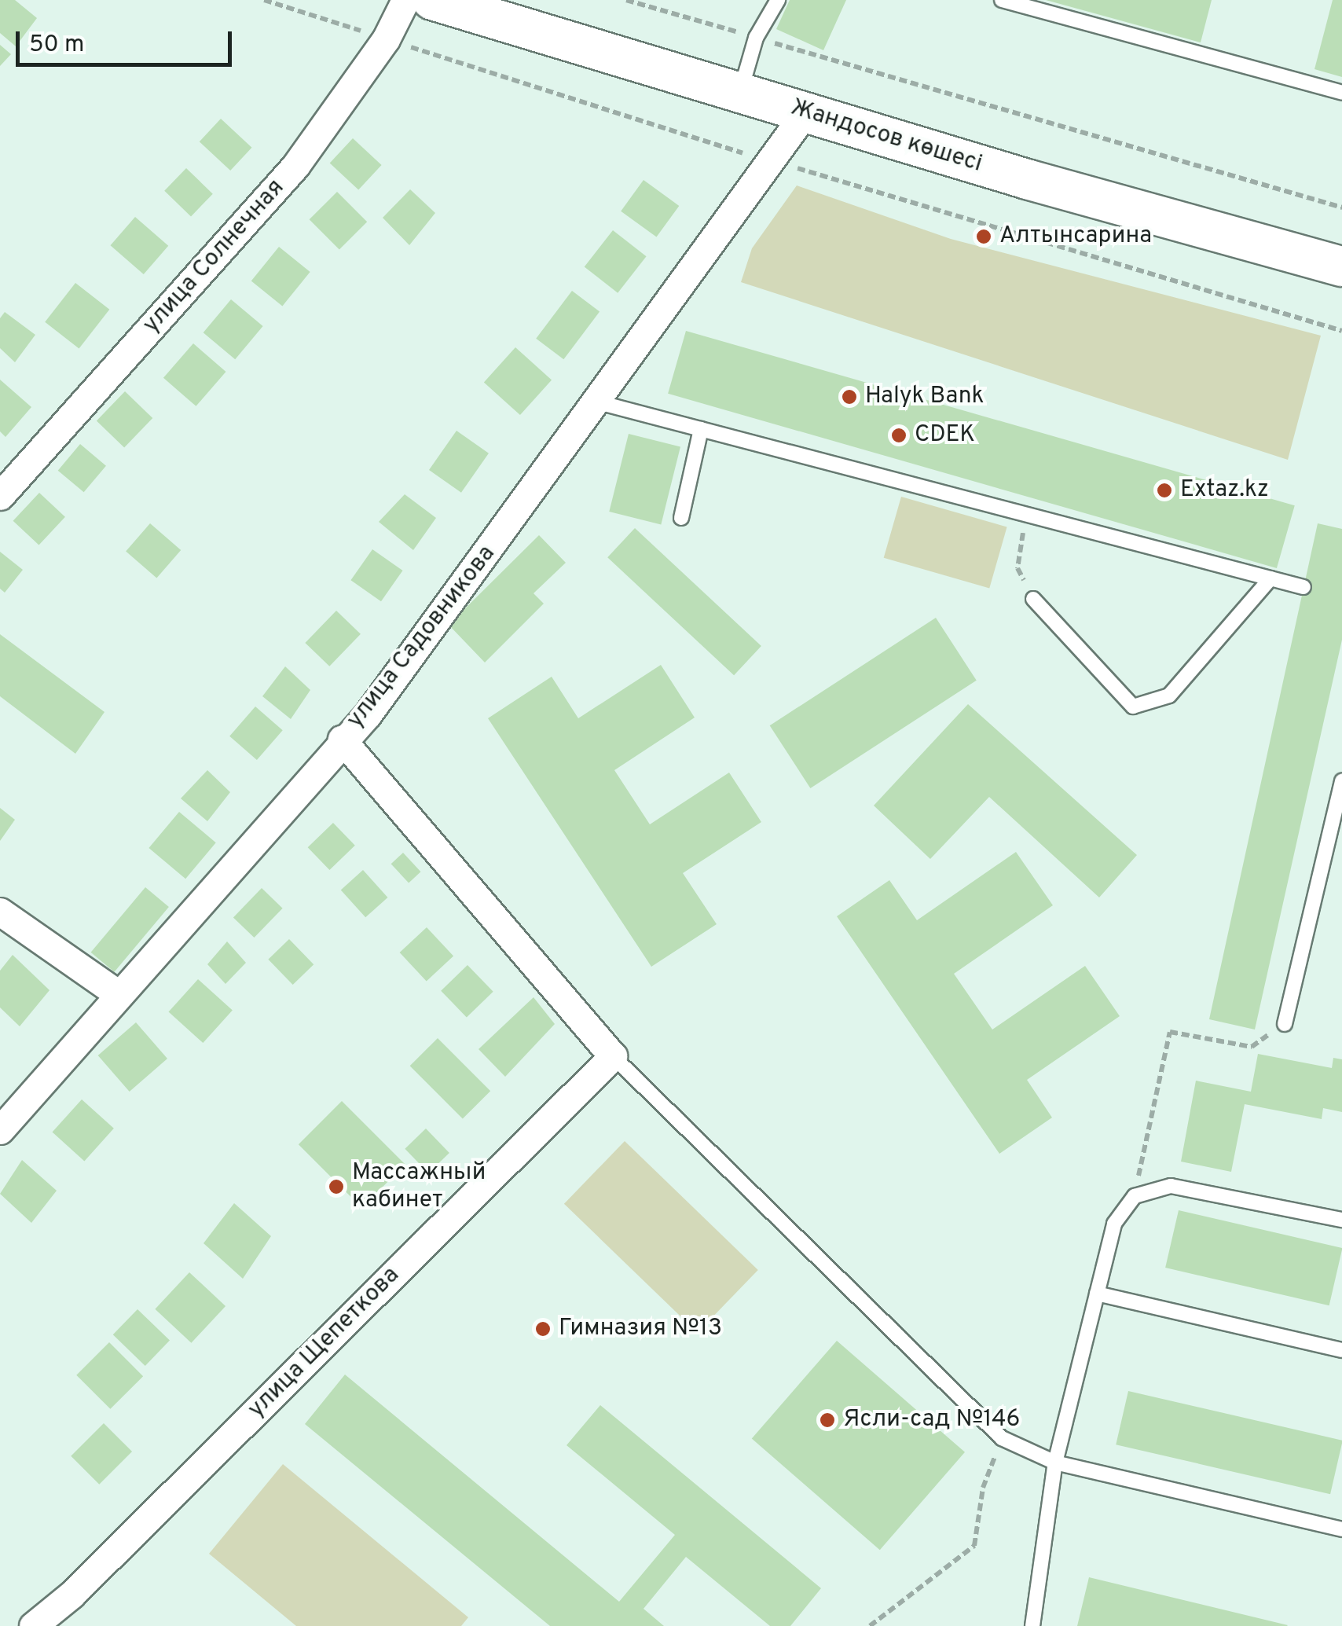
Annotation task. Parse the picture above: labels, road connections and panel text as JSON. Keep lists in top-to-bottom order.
{
  "streets": {
    "main road": ["Жандосов көшесі"],
    "street": ["улица Солнечная", "улица Садовникова", "улица Щепеткова"]
  },
  "crossings": [
    ["Жандосов көшесі", "улица Садовникова"]
  ],
  "places": [
    "Алтынсарина",
    "Halyk Bank",
    "CDEK",
    "Extaz.kz",
    "Массажный кабинет",
    "Гимназия №13",
    "Ясли-сад №146"
  ],
  "scale_bar": "50 m"
}
